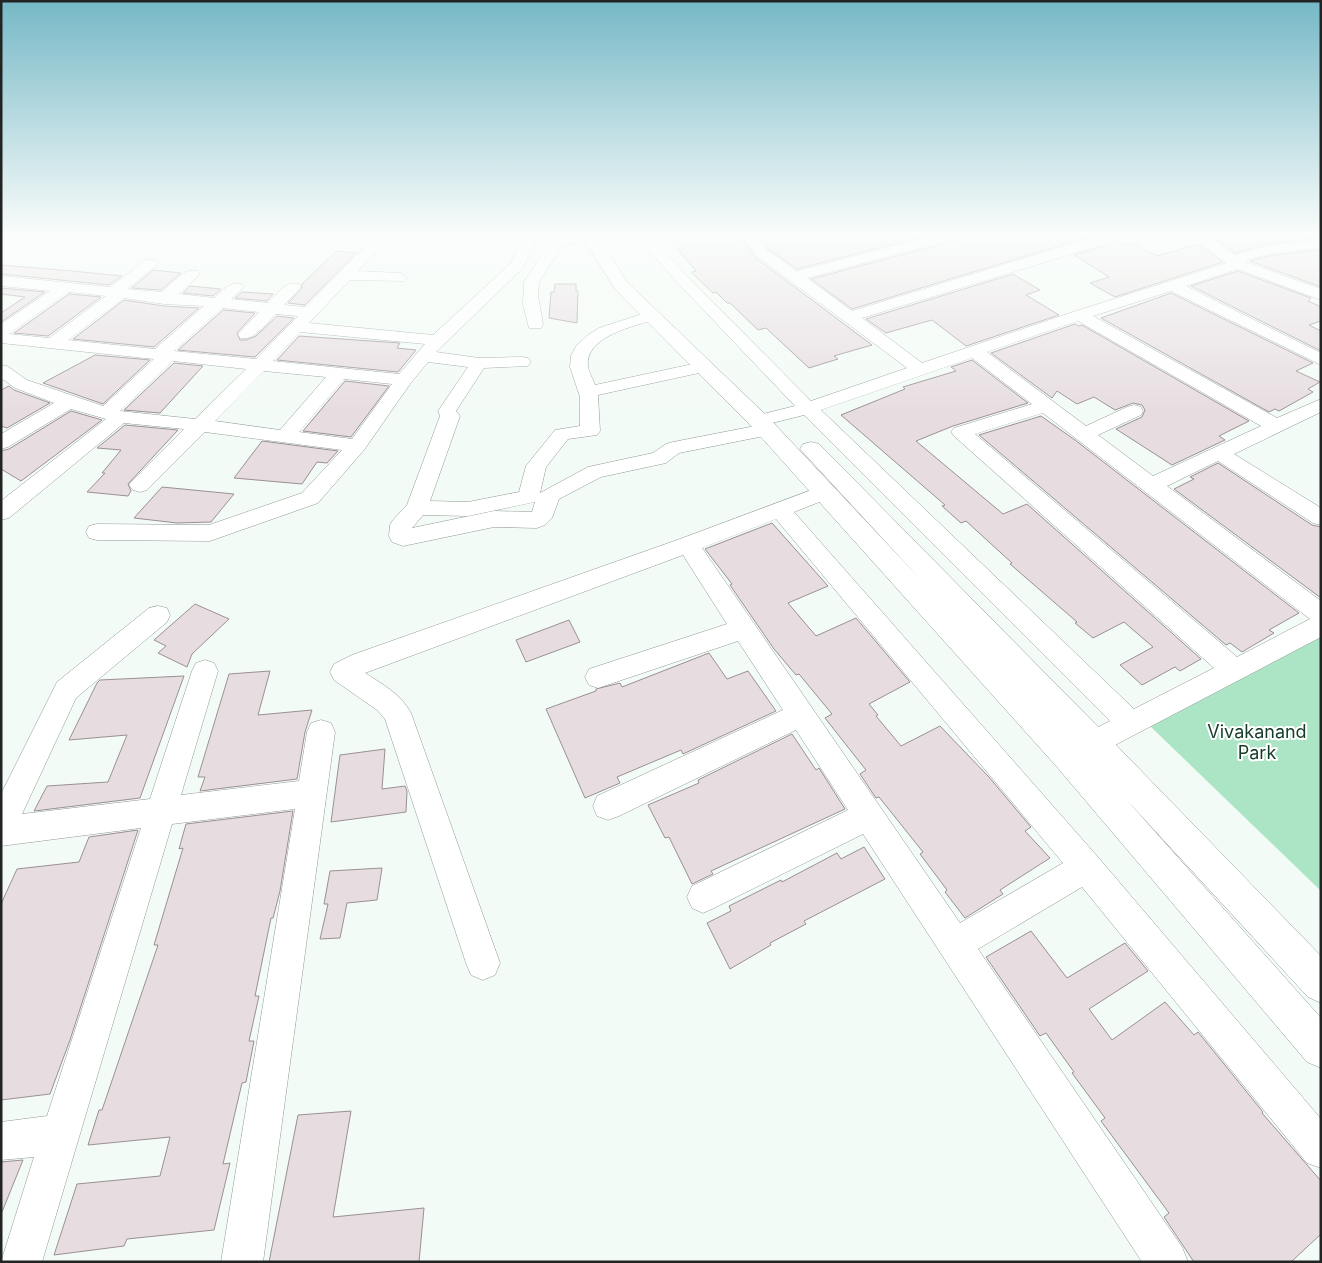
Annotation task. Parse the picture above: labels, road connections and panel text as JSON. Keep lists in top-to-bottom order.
{
  "parks": ["Vivakanand Park"]
}
